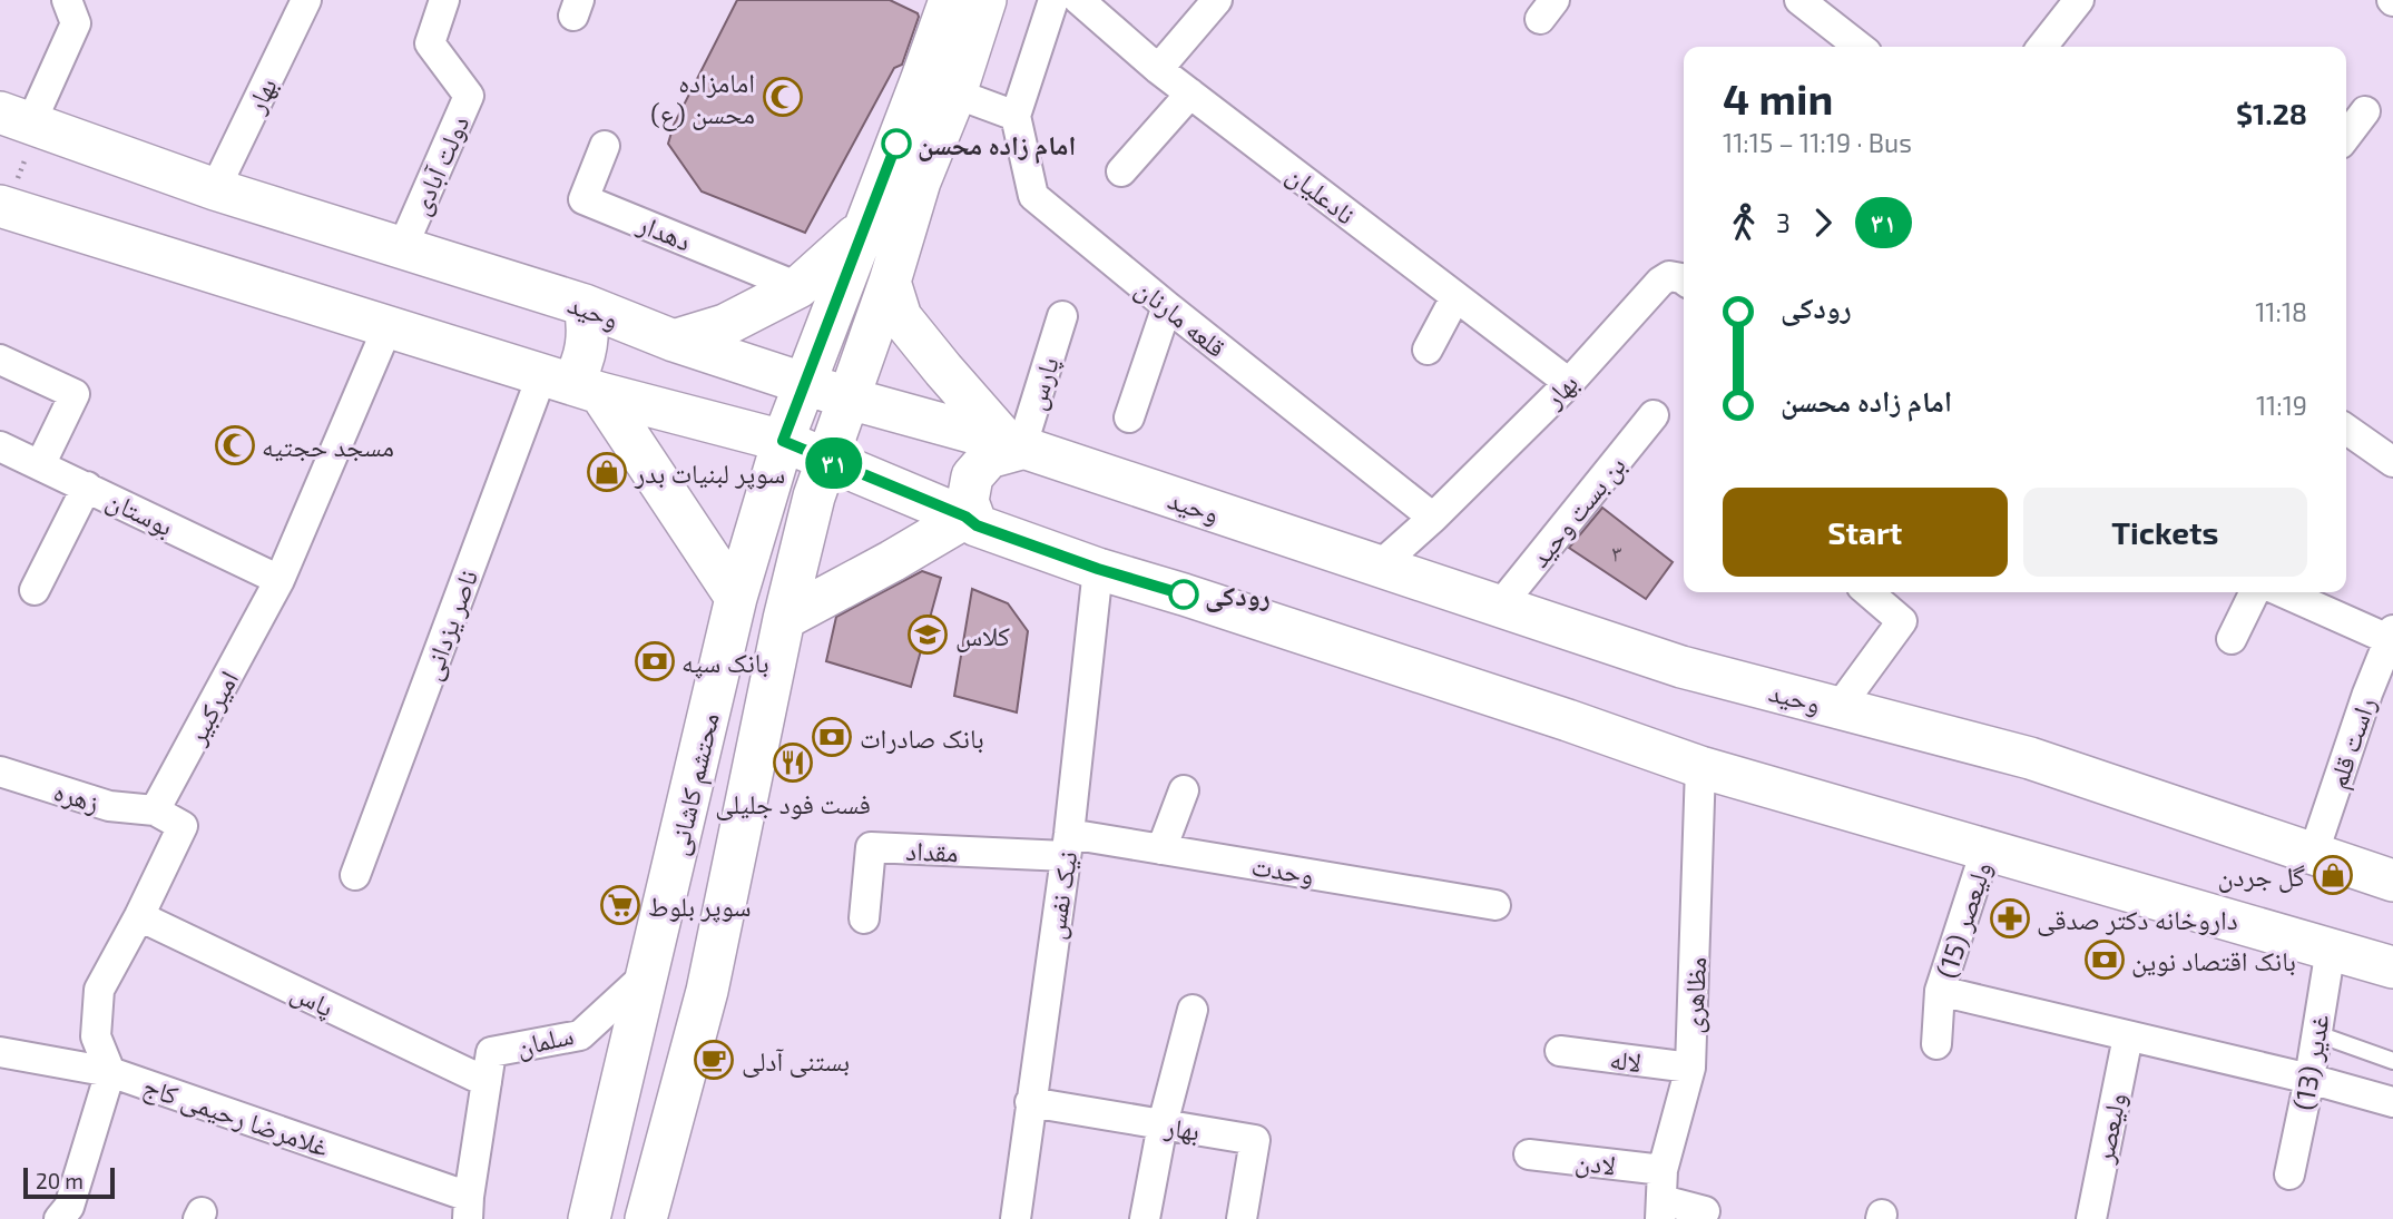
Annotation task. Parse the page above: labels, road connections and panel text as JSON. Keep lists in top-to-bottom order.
{
  "streets": {
    "main road": ["وحید", "محتشم کاشانی"],
    "street": [
      "بهار",
      "دولت آبادی",
      "نادعلیان",
      "دهدار",
      "قلعه مارنان",
      "پارس",
      "بن بست وحید",
      "بوستان",
      "ناصر یزدانی",
      "امیرکبیر",
      "راست قلم",
      "زهره",
      "مقداد",
      "وحدت",
      "نیک نفس",
      "ولیعصر (15)",
      "مظاهری",
      "پاس",
      "سلمان",
      "لاله",
      "غدیر (13)",
      "غلامرضا رحیمی کاج",
      "ولیعصر",
      "لادن"
    ]
  },
  "crossings": [
    ["بهار", "نادعلیان"],
    ["بهار", "وحید"],
    ["بهار", "قلعه مارنان"],
    ["بهار", "نیک نفس"],
    ["دولت آبادی", "وحید"],
    ["وحید", "پارس"],
    ["وحید", "بن بست وحید"],
    ["وحید", "راست قلم"],
    ["وحید", "محتشم کاشانی"],
    ["بوستان", "امیرکبیر"],
    ["امیرکبیر", "زهره"],
    ["محتشم کاشانی", "سلمان"],
    ["مقداد", "وحدت"],
    ["مقداد", "نیک نفس"],
    ["وحدت", "نیک نفس"],
    ["مظاهری", "لاله"],
    ["مظاهری", "لادن"],
    ["پاس", "سلمان"],
    ["سلمان", "غلامرضا رحیمی کاج"]
  ],
  "places": {
    "mosque": ["امامزاده محسن (ع)", "مسجد حجتیه"],
    "other": ["امام زاده محسن", "رودکی"],
    "shop": ["سوپر لبنیات بدر", "گل جردن"],
    "school or university": ["کلاس"],
    "bank": ["بانک سپه", "بانک صادرات", "بانک اقتصاد نوین"],
    "restaurant": ["فست فود جلیلی"],
    "supermarket": ["سوپر بلوط"],
    "pharmacy": ["داروخانه دکتر صدقی"],
    "cafe": ["بستنی آدلی"]
  },
  "lines": ["bus line ۳۱"],
  "house_numbers": ["۳"],
  "scale_bar": "20 m",
  "page": {
    "on_map": "۳۱",
    "heading": ["4 min", "11:15 – 11:19 · Bus", "$1.28"],
    "legs": ["3", "۳۱"],
    "list": [
      {
        "name": "رودکی",
        "value": "11:18"
      },
      {
        "name": "امام زاده محسن",
        "value": "11:19"
      }
    ],
    "buttons": ["Start", "Tickets"],
    "scale": "20 m"
  }
}
